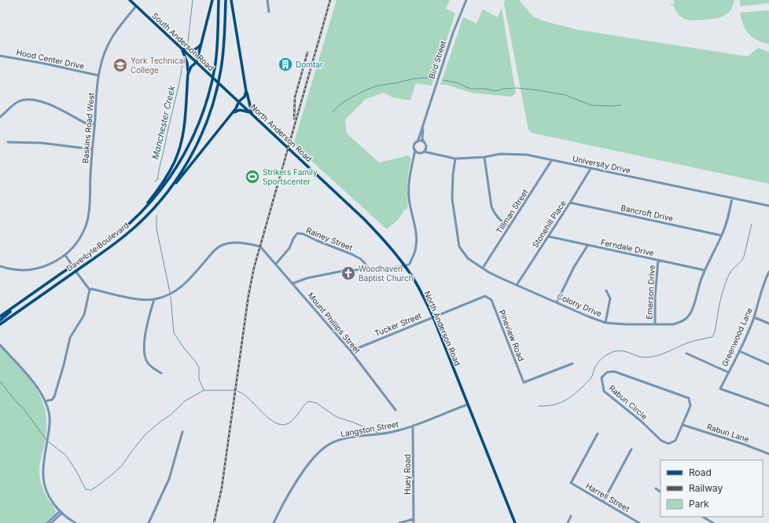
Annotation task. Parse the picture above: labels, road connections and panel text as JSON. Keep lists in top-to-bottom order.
{
  "streets": {
    "main road": ["South Anderson Road", "North Anderson Road", "Dave Lyle Boulevard"],
    "street": [
      "Hood Center Drive",
      "Bird Street",
      "Baskins Road West",
      "University Drive",
      "Tillman Street",
      "Bancroft Drive",
      "Stonehill Place",
      "Rainey Street",
      "Ferndale Drive",
      "Emerson Drive",
      "Colony Drive",
      "Mount Phillips Street",
      "Tucker Street",
      "Pineview Road",
      "Greenwood Lane",
      "Rabun Circle",
      "Langston Street",
      "Rabun Lane",
      "Huey Road",
      "Harrell Street"
    ]
  },
  "crossings": [
    ["South Anderson Road", "Baskins Road West"],
    ["South Anderson Road", "North Anderson Road"],
    ["Hood Center Drive", "Baskins Road West"],
    ["Bird Street", "North Anderson Road"],
    ["Bird Street", "University Drive"],
    ["North Anderson Road", "Tucker Street"],
    ["North Anderson Road", "Langston Street"],
    ["University Drive", "Tillman Street"],
    ["University Drive", "Stonehill Place"],
    ["University Drive", "Colony Drive"],
    ["Tillman Street", "Colony Drive"],
    ["Bancroft Drive", "Stonehill Place"],
    ["Bancroft Drive", "Colony Drive"],
    ["Stonehill Place", "Ferndale Drive"],
    ["Stonehill Place", "Colony Drive"],
    ["Rainey Street", "Mount Phillips Street"],
    ["Ferndale Drive", "Emerson Drive"],
    ["Ferndale Drive", "Colony Drive"],
    ["Emerson Drive", "Colony Drive"],
    ["Mount Phillips Street", "Tucker Street"],
    ["Tucker Street", "Pineview Road"],
    ["Rabun Circle", "Rabun Lane"],
    ["Langston Street", "Huey Road"]
  ],
  "water": ["Manchester Creek"],
  "places": {
    "building": ["Domtar"],
    "school or university": ["York Technical College"],
    "sports": ["Strikers Family Sportscenter"],
    "church": ["Woodhaven Baptist Church"]
  },
  "legend": ["Road", "Railway", "Park"]
}
